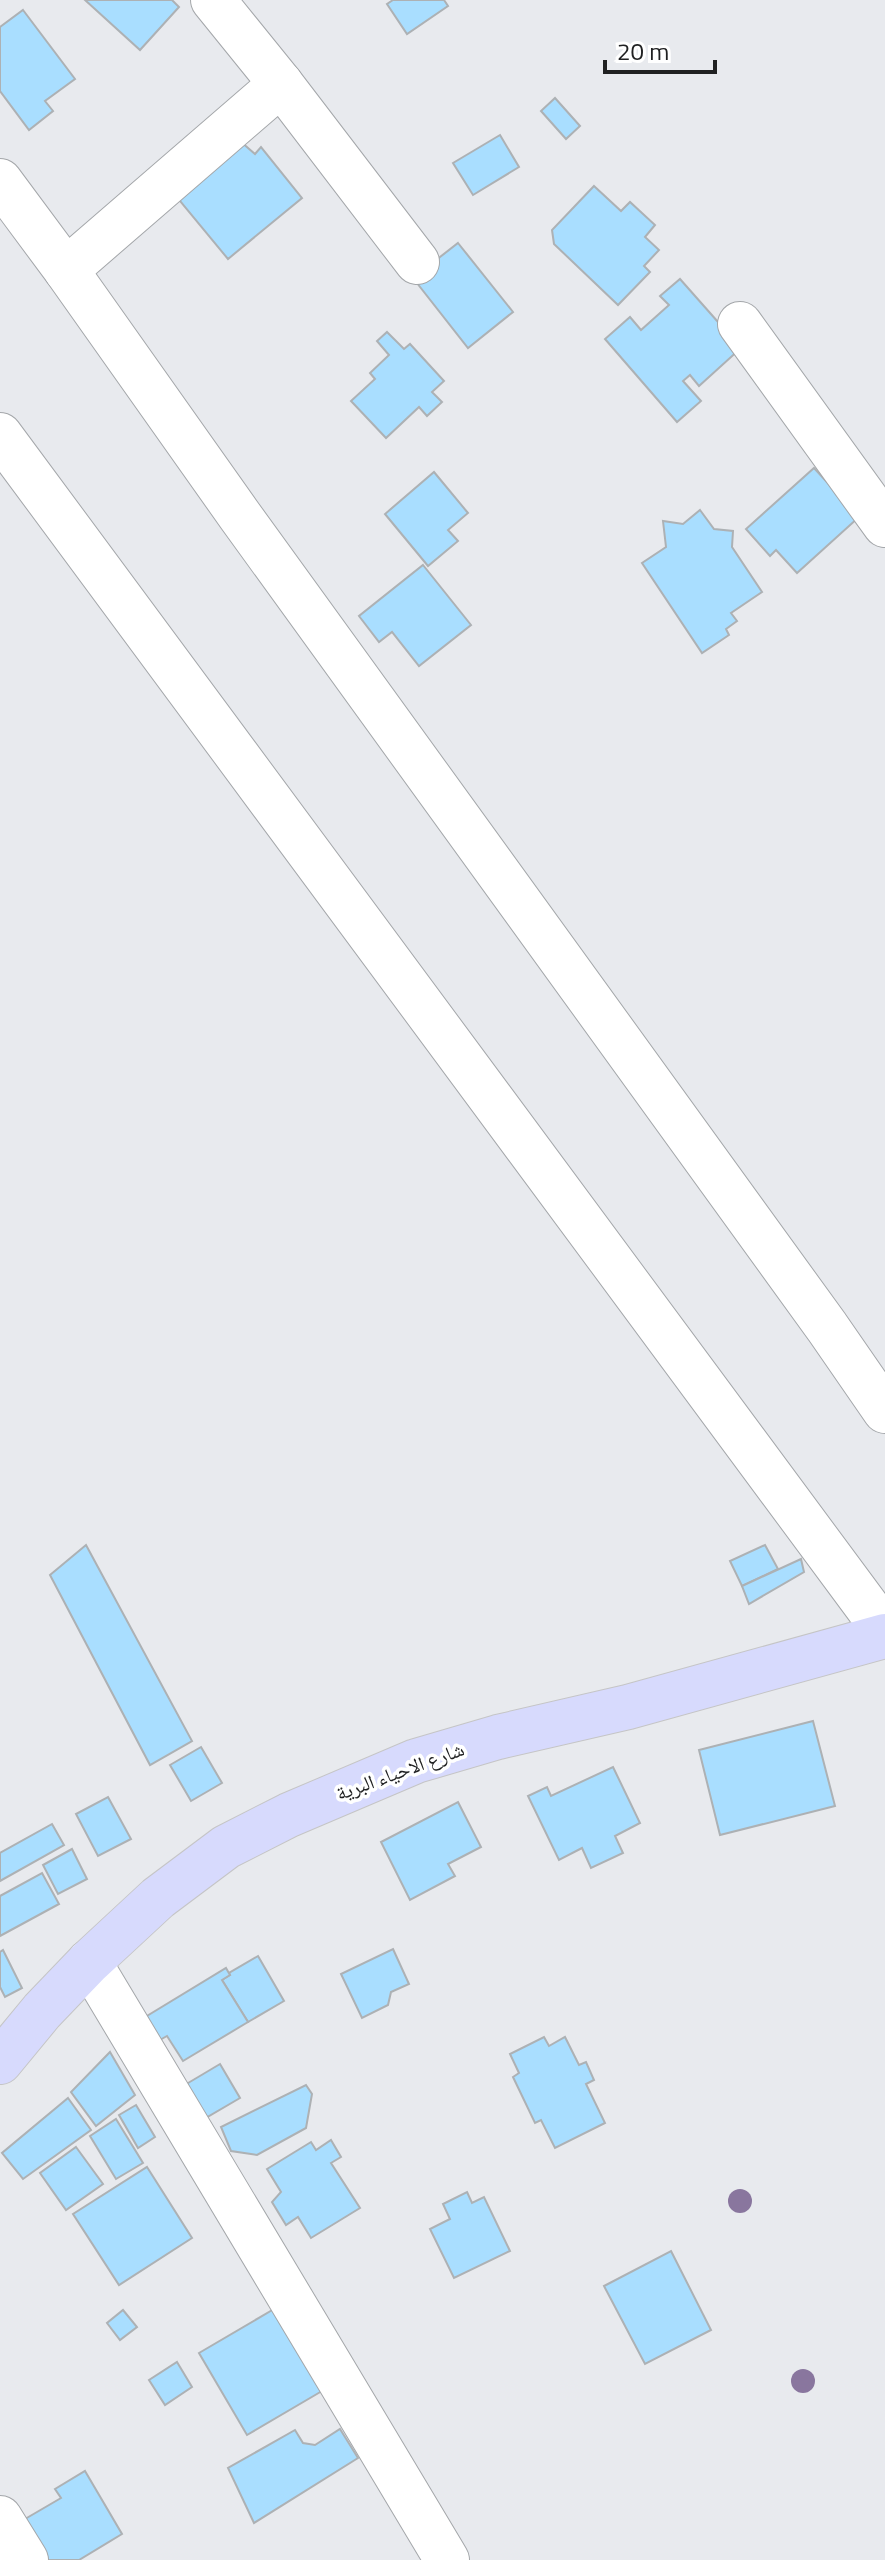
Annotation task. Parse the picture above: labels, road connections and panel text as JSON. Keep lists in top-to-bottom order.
{
  "streets": {
    "main road": ["شارع الاحياء البرية"]
  },
  "scale_bar": "20 m"
}
